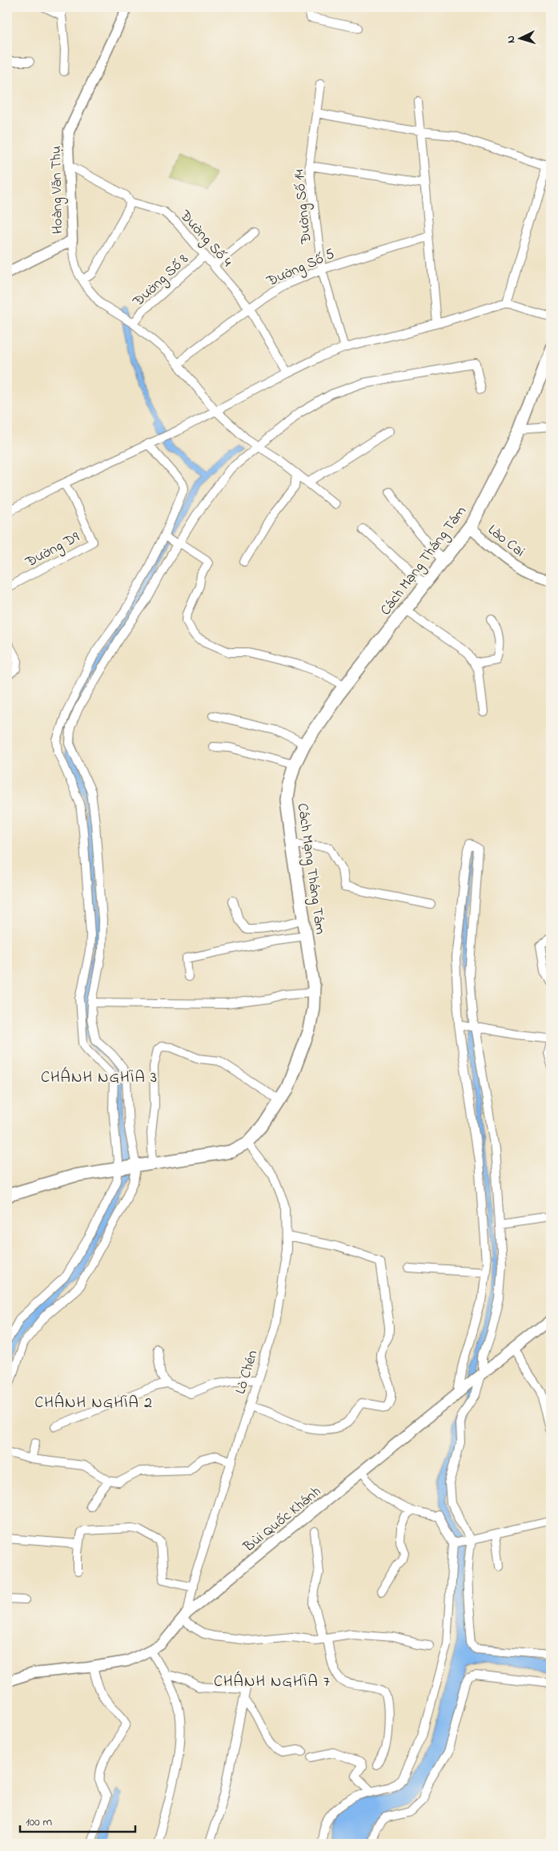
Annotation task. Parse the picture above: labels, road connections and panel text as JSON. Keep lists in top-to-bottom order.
{
  "streets": {
    "main road": ["Cách Mạng Tháng Tám"],
    "street": [
      "Hoàng Văn Thụ",
      "Đường Số 14",
      "Đường Số 4",
      "Đường Số 5",
      "Đường Số 8",
      "Lào Cai",
      "Đường D9",
      "Lò Chén",
      "Bùi Quốc Khánh"
    ]
  },
  "crossings": [
    ["Hoàng Văn Thụ", "Đường Số 4"],
    ["Đường Số 14", "Đường Số 5"],
    ["Đường Số 4", "Đường Số 5"],
    ["Đường Số 4", "Đường Số 8"],
    ["Lào Cai", "Cách Mạng Tháng Tám"],
    ["Cách Mạng Tháng Tám", "Lò Chén"],
    ["Lò Chén", "Bùi Quốc Khánh"]
  ],
  "districts": ["CHÁNH NGHĨA 3", "CHÁNH NGHĨA 2", "CHÁNH NGHĨA 7"],
  "scale_bar": "100 m",
  "north": "left"
}
